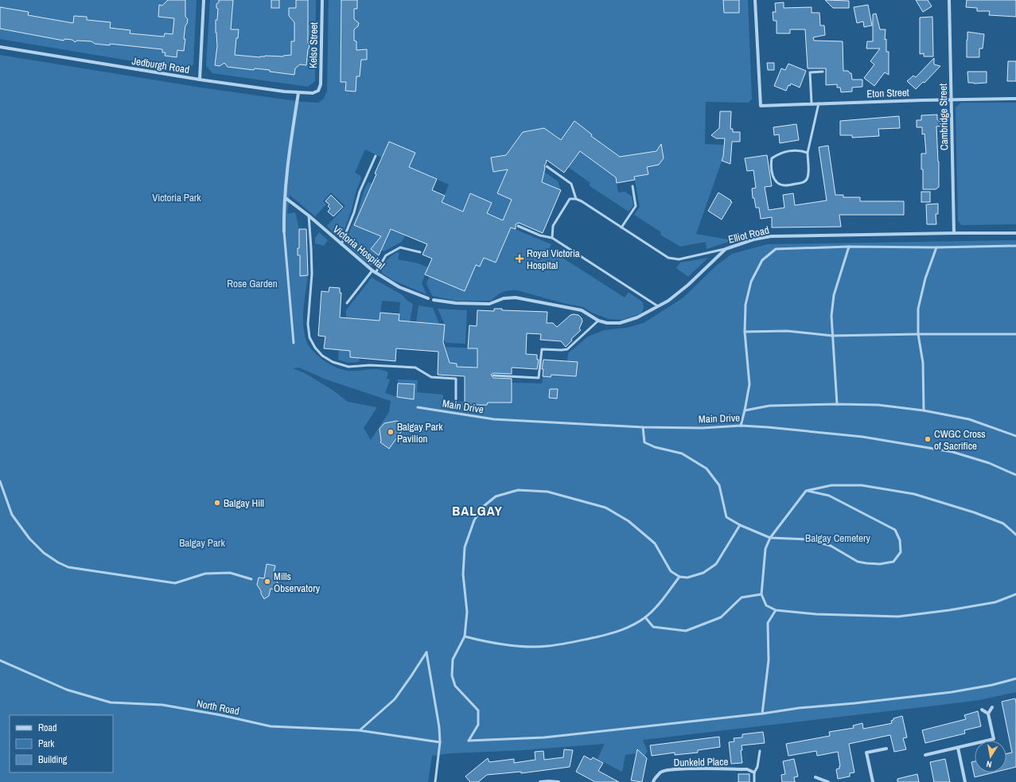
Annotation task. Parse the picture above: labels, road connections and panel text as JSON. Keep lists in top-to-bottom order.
{
  "streets": {
    "street": [
      "Kelso Street",
      "Jedburgh Road",
      "Eton Street",
      "Cambridge Street",
      "Elliot Road",
      "Victoria Hospital",
      "Dunkeld Place"
    ],
    "lane": ["Main Drive", "North Road"]
  },
  "crossings": [
    ["Kelso Street", "Jedburgh Road"],
    ["Eton Street", "Cambridge Street"],
    ["Cambridge Street", "Elliot Road"]
  ],
  "districts": ["BALGAY"],
  "parks": [
    "Victoria Park",
    "Rose Garden",
    "Balgay Cemetery",
    "Balgay Park"
  ],
  "places": {
    "health": ["Royal Victoria Hospital"],
    "other": [
      "Balgay Park Pavilion",
      "CWGC Cross of Sacrifice",
      "Balgay Hill",
      "Mills Observatory"
    ]
  },
  "legend": ["Road", "Park", "Building"],
  "north": "bottom"
}
